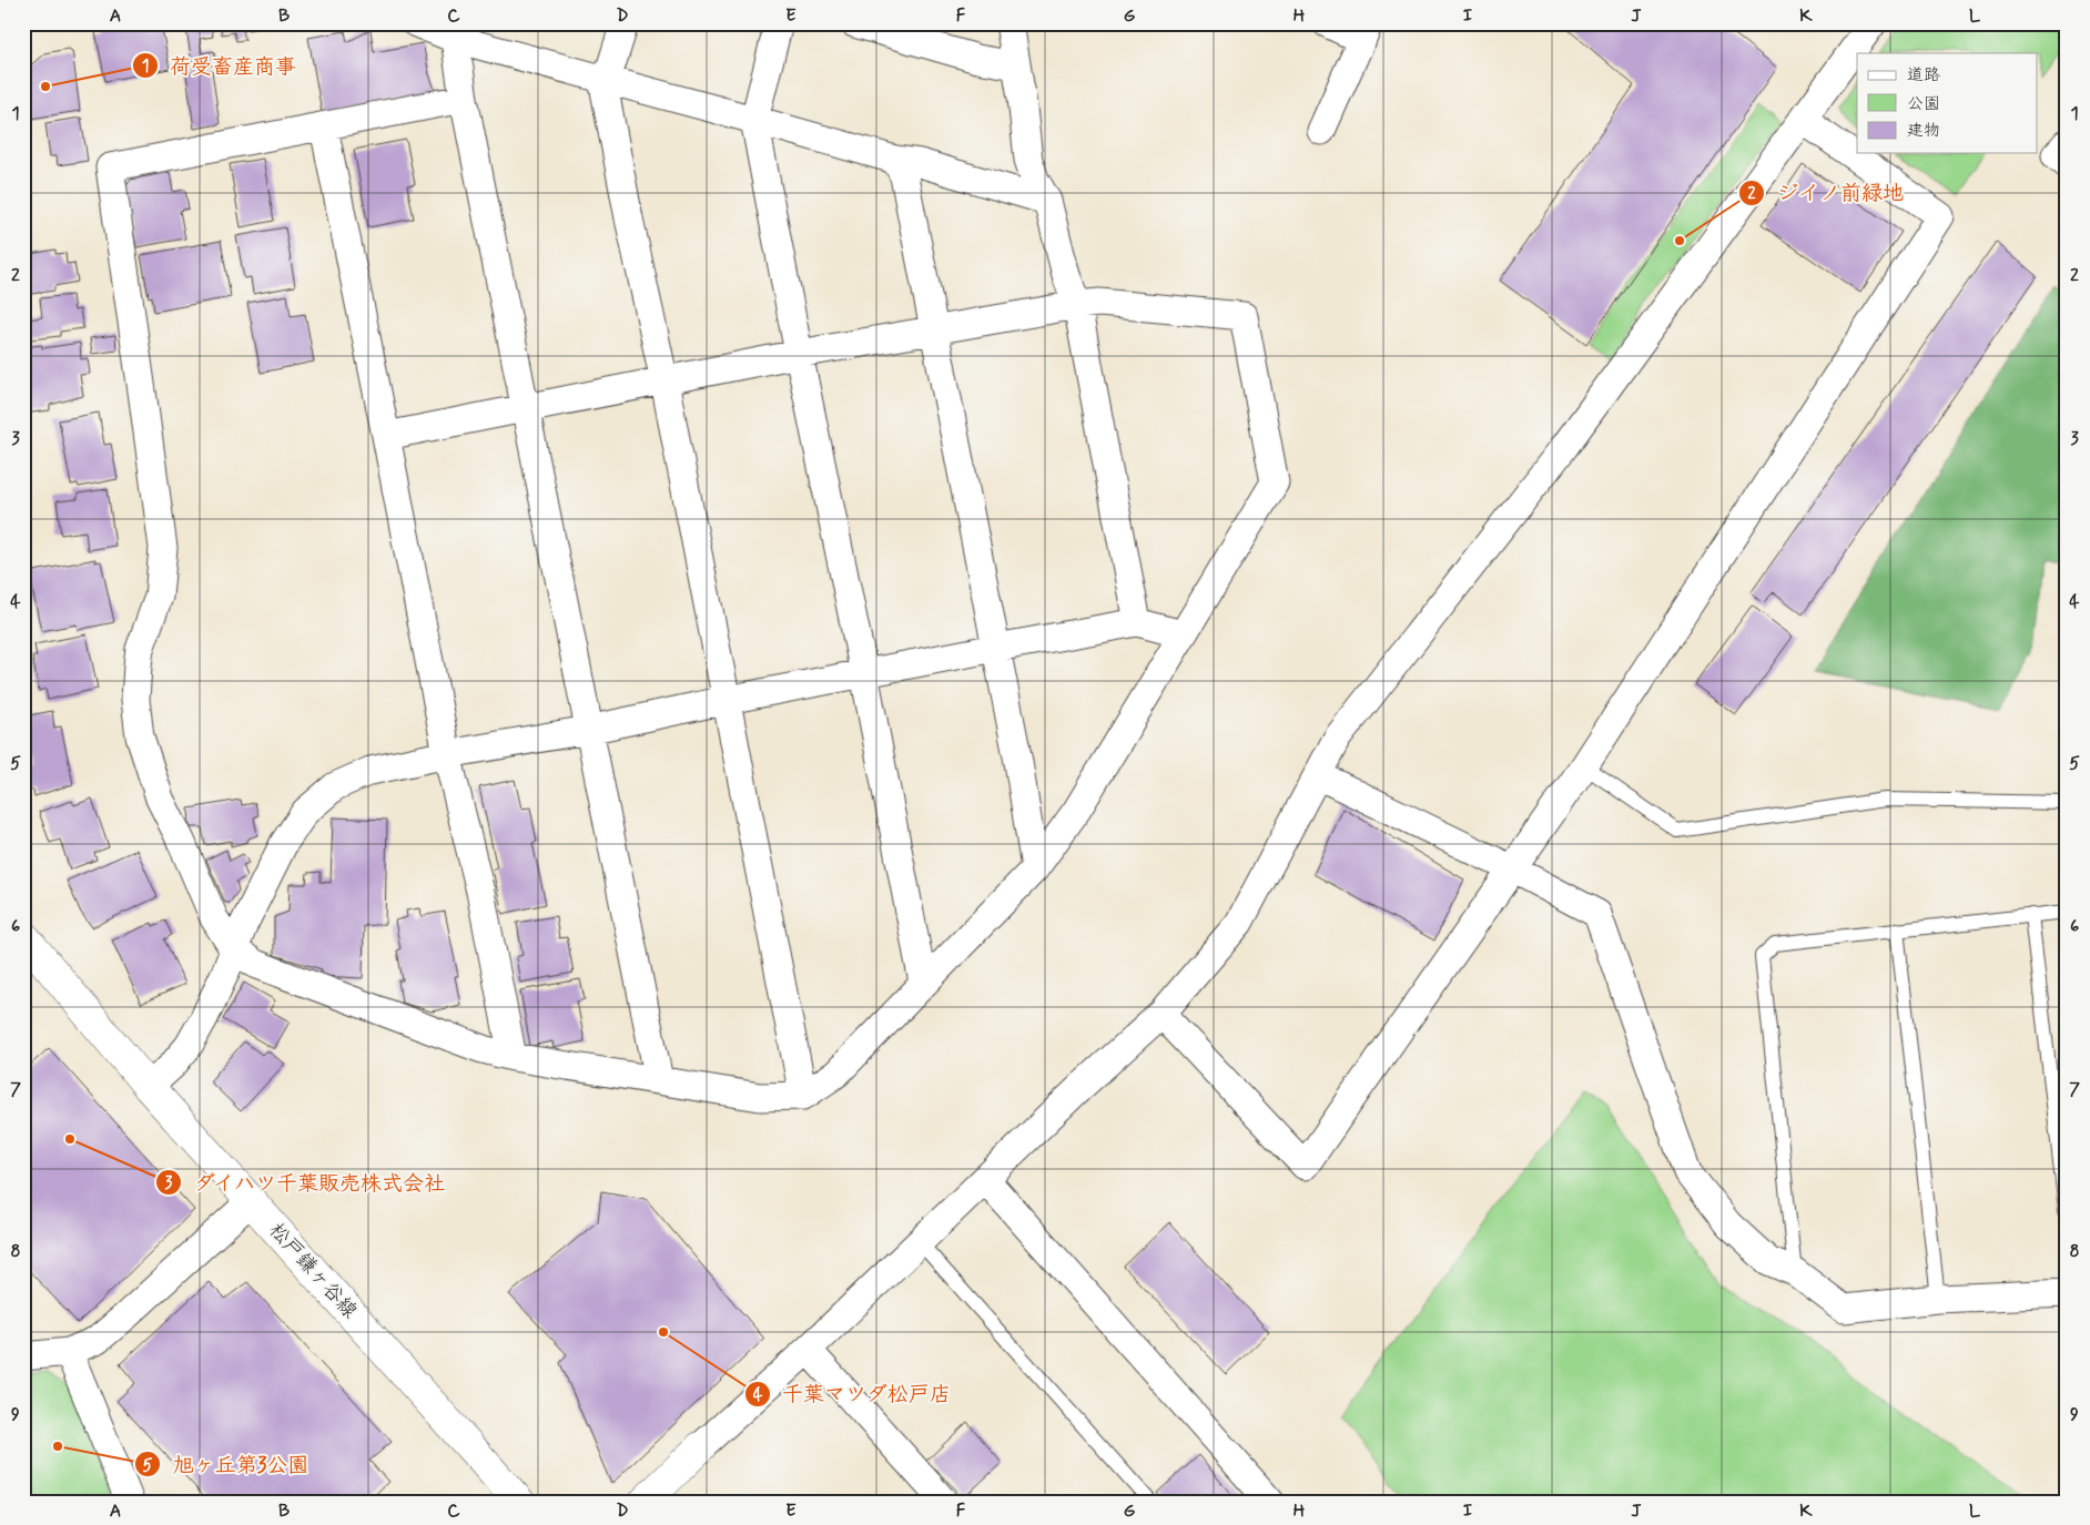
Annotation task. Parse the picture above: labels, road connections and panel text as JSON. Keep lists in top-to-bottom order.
{
  "streets": {
    "main road": ["松戸鎌ヶ谷線"]
  },
  "places": [
    "荷受畜産商事",
    "ジイノ前緑地",
    "ダイハツ千葉販売株式会社",
    "千葉マツダ松戸店",
    "旭ヶ丘第3公園"
  ],
  "legend": ["道路", "公園", "建物"],
  "grid": {
    "columns": [
      "A",
      "B",
      "C",
      "D",
      "E",
      "F",
      "G",
      "H",
      "I",
      "J",
      "K",
      "L"
    ],
    "rows": [
      "1",
      "2",
      "3",
      "4",
      "5",
      "6",
      "7",
      "8",
      "9"
    ]
  }
}
